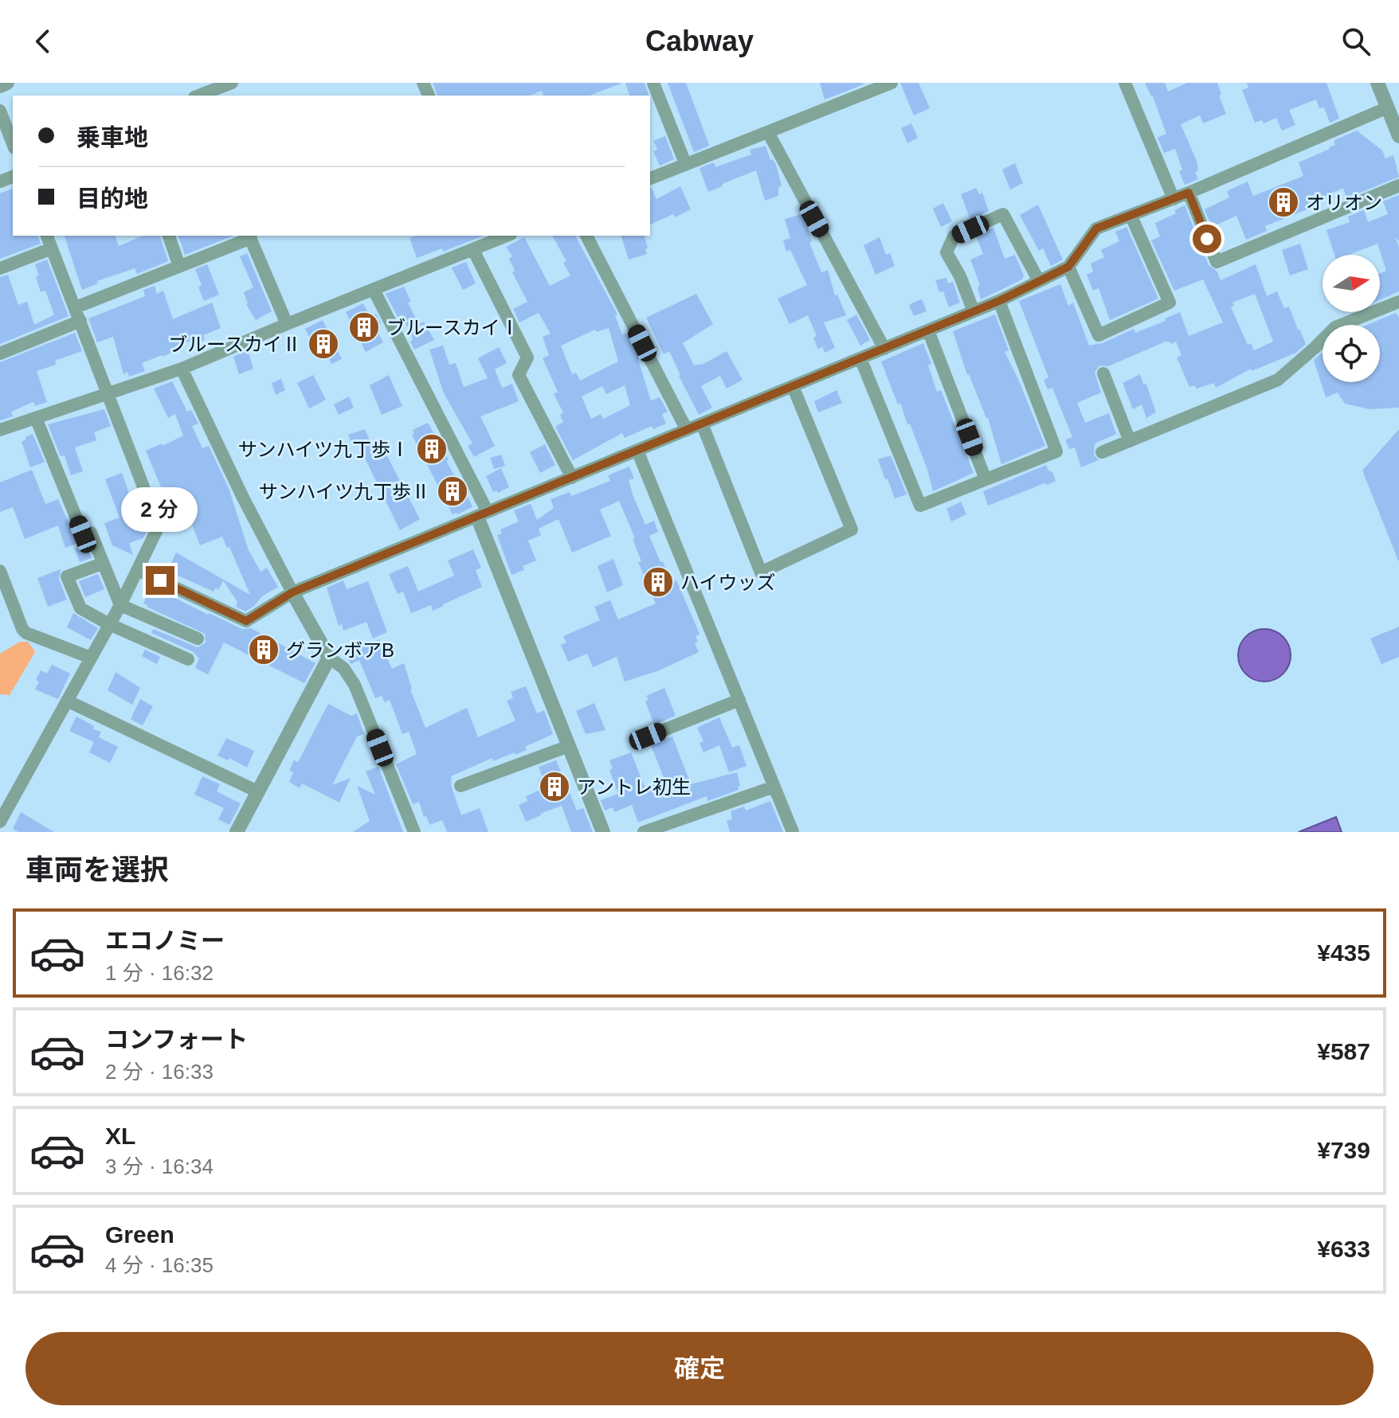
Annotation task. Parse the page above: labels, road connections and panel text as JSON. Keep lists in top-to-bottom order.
{
  "places": {
    "building": [
      "オリオン",
      "ブルースカイⅠ",
      "ブルースカイⅡ",
      "サンハイツ九丁歩Ⅰ",
      "サンハイツ九丁歩Ⅱ",
      "ハイウッズ",
      "グランボアB",
      "アントレ初生"
    ]
  },
  "north": "right",
  "page": {
    "header": "Cabway",
    "banner": ["乗車地", "目的地"],
    "bubble": "2 分",
    "heading": "車両を選択",
    "list": [
      {
        "name": "エコノミー",
        "note": "1 分 · 16:32",
        "value": "¥435"
      },
      {
        "name": "コンフォート",
        "note": "2 分 · 16:33",
        "value": "¥587"
      },
      {
        "name": "XL",
        "note": "3 分 · 16:34",
        "value": "¥739"
      },
      {
        "name": "Green",
        "note": "4 分 · 16:35",
        "value": "¥633"
      }
    ],
    "buttons": "確定"
  }
}
